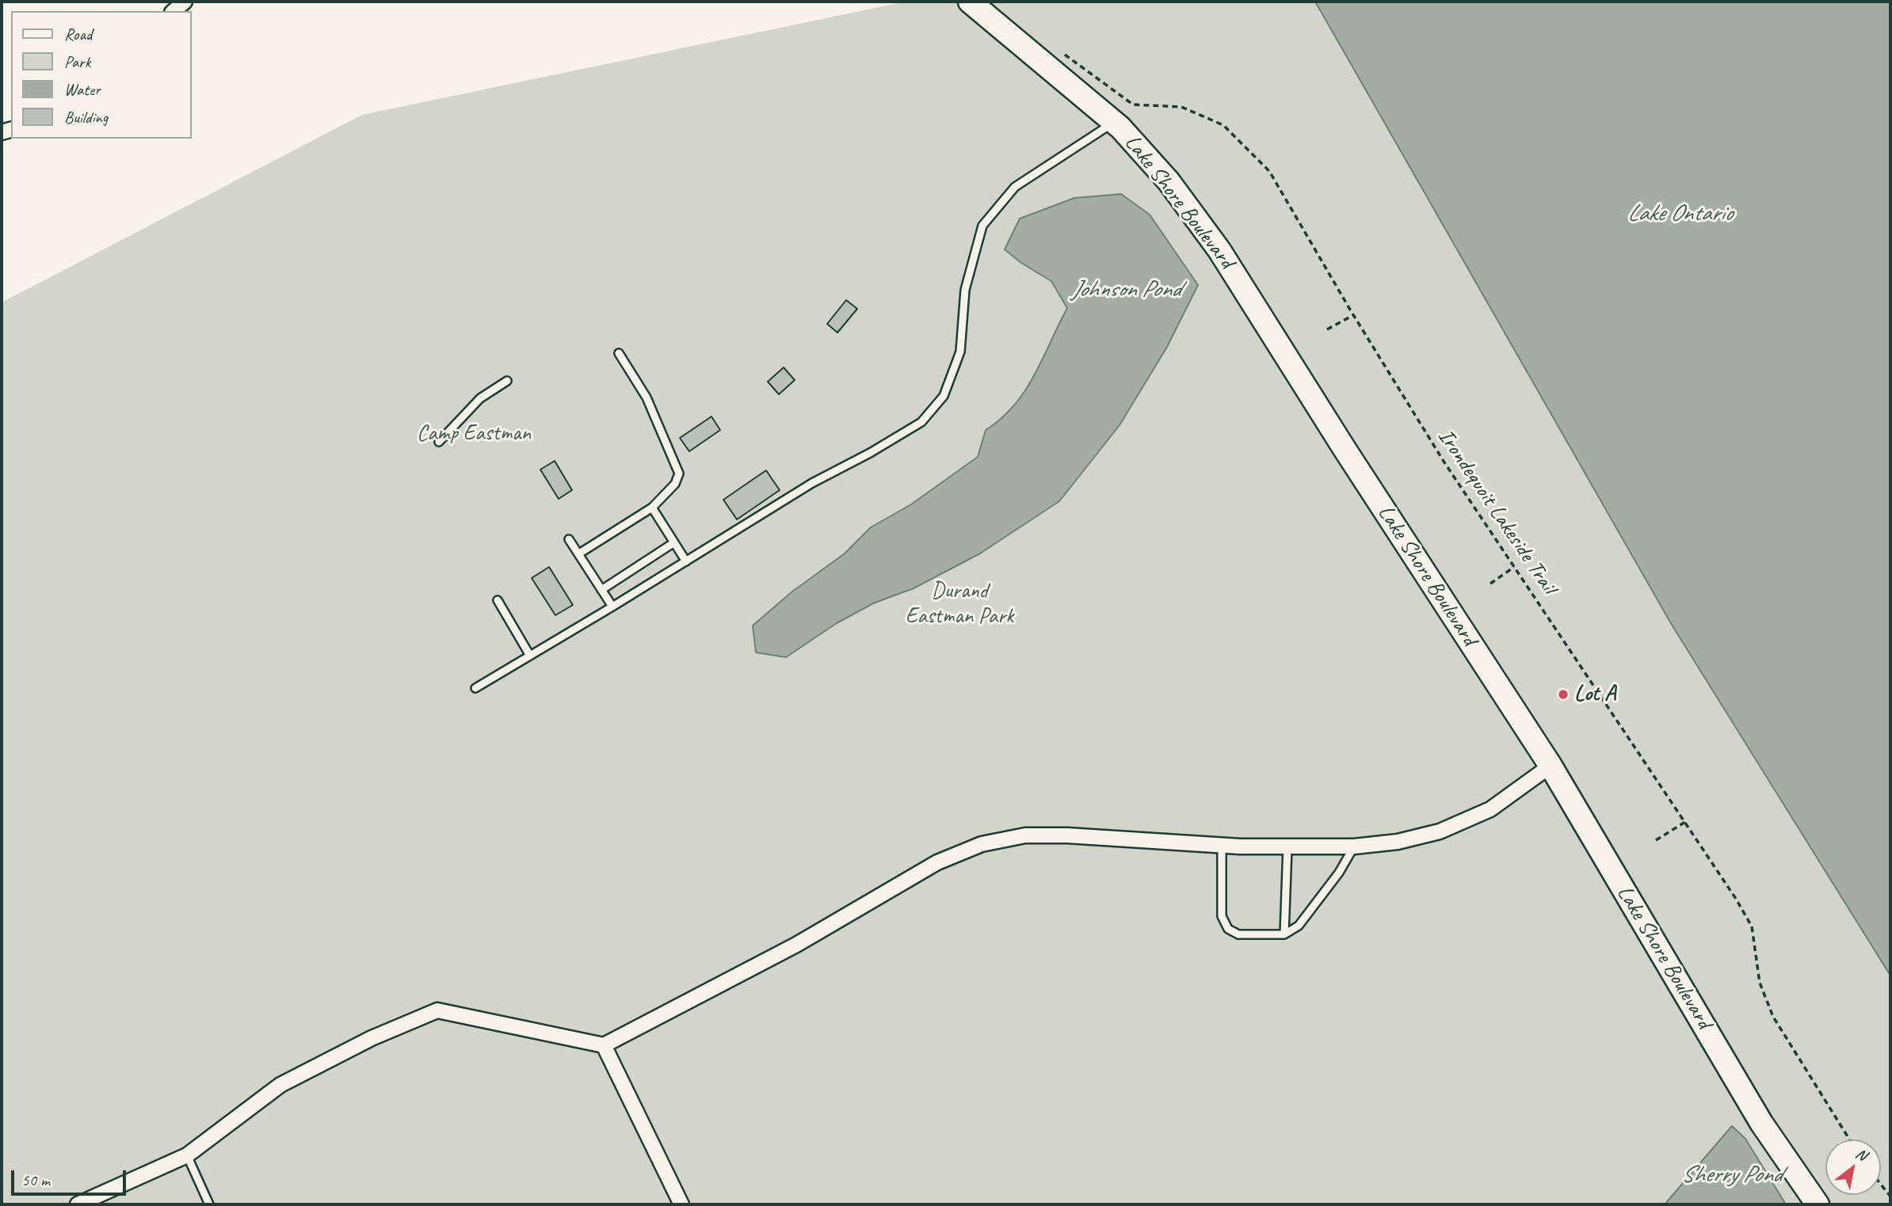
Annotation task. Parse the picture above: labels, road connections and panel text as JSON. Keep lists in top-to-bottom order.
{
  "streets": {
    "main road": ["Lake Shore Boulevard"],
    "path": ["Irondequoit Lakeside Trail"]
  },
  "water": ["Lake Ontario", "Johnson Pond", "Sherry Pond"],
  "parks": ["Camp Eastman", "Durand Eastman Park"],
  "places": ["Lot A"],
  "legend": [
    "Road",
    "Park",
    "Water",
    "Building"
  ],
  "scale_bar": "50 m",
  "north": "top right"
}
